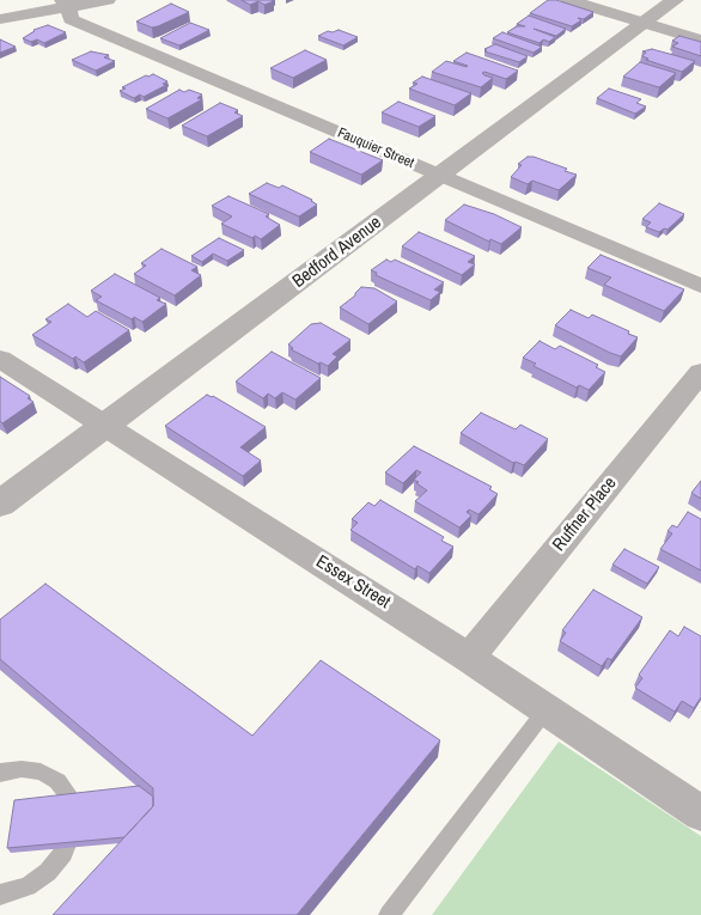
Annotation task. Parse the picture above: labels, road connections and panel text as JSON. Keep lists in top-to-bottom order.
{
  "streets": {
    "street": [
      "Fauquier Street",
      "Bedford Avenue",
      "Ruffner Place",
      "Essex Street"
    ]
  },
  "crossings": [
    ["Fauquier Street", "Bedford Avenue"],
    ["Bedford Avenue", "Essex Street"],
    ["Ruffner Place", "Essex Street"]
  ]
}
